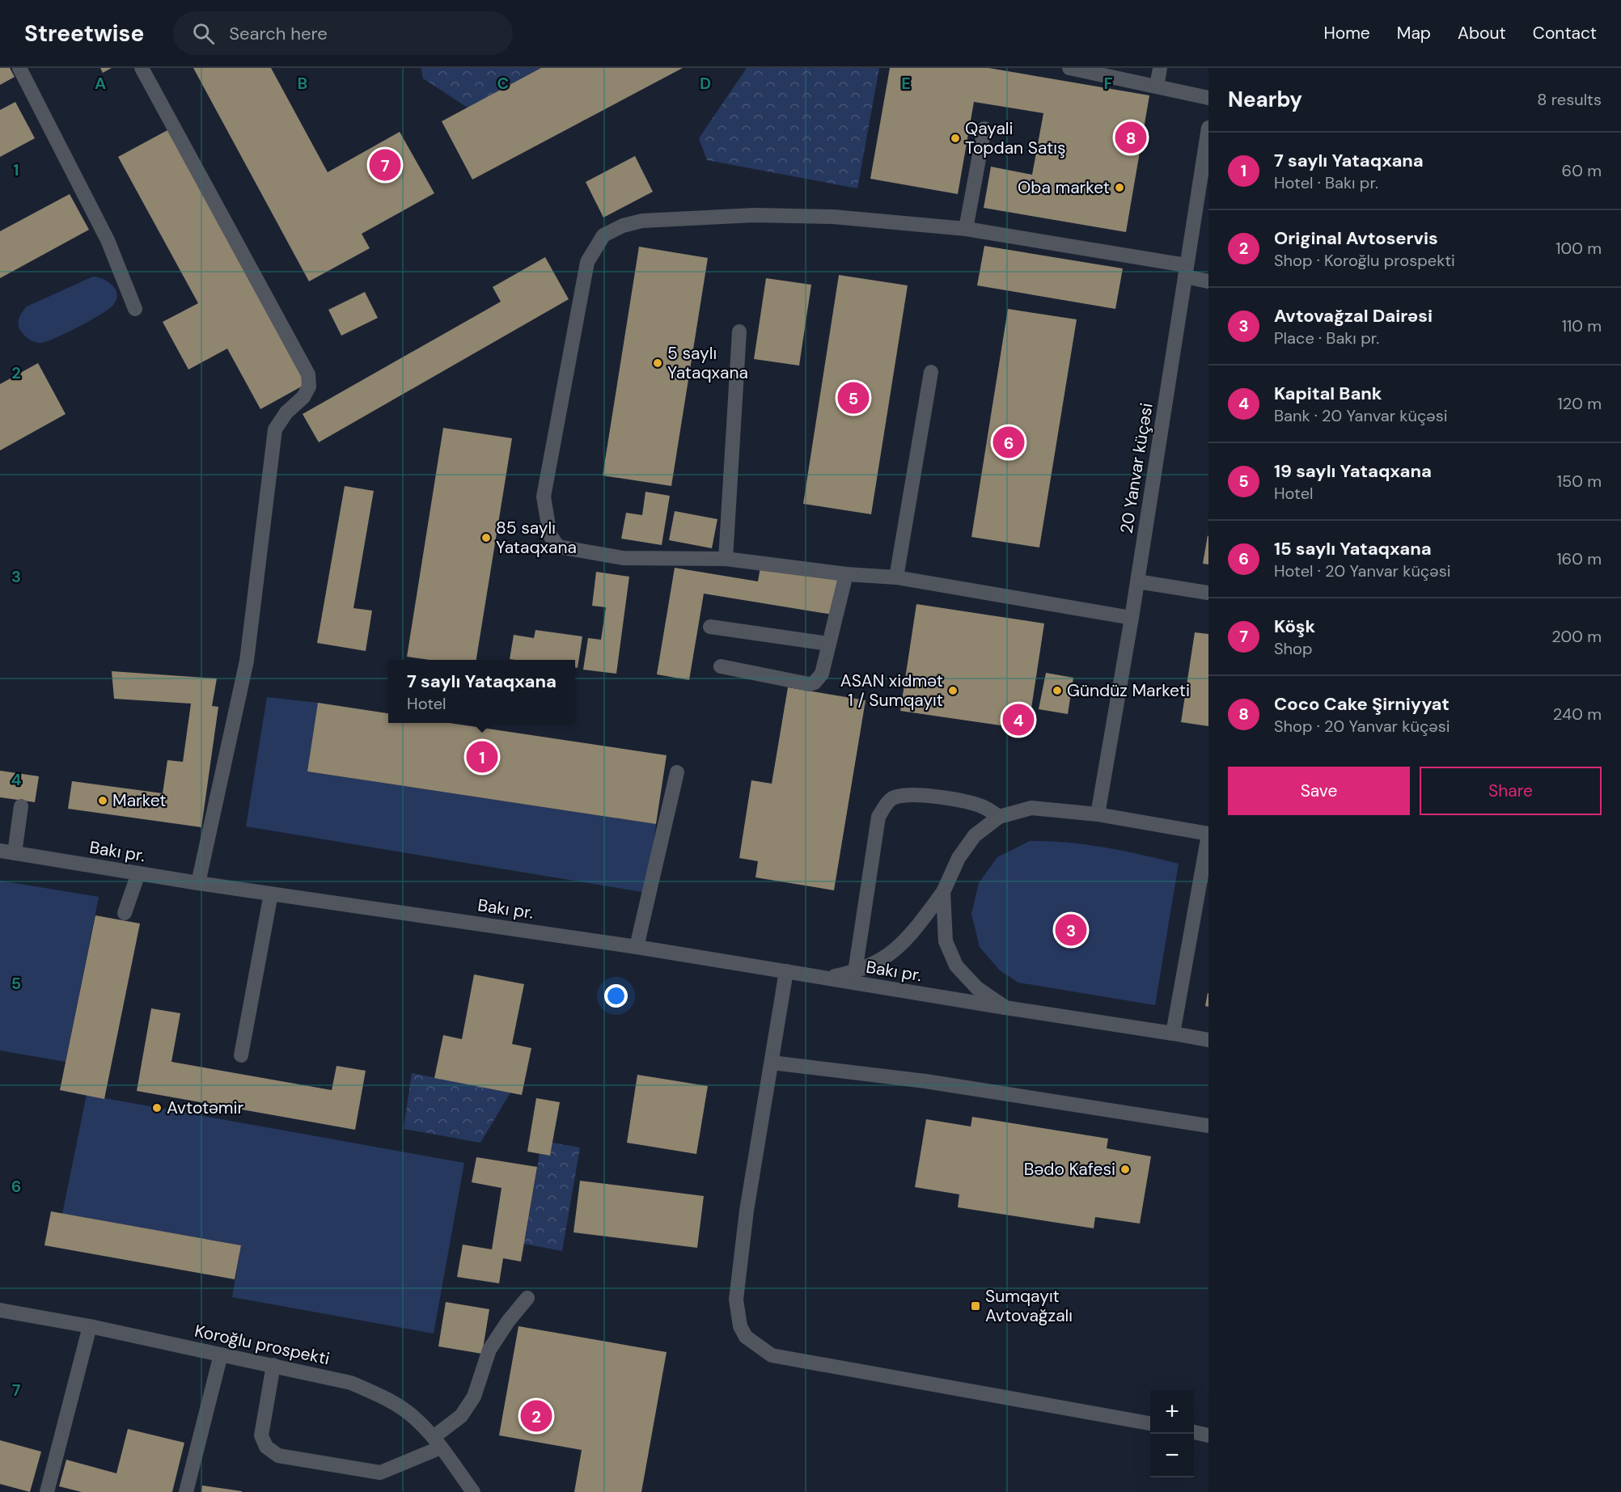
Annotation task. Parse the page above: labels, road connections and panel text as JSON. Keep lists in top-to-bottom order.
{
  "streets": {
    "street": ["20 Yanvar küçəsi", "Bakı pr.", "Koroğlu prospekti"]
  },
  "places": {
    "other": [
      "Qayali Topdan Satış",
      "Oba market",
      "5 saylı Yataqxana",
      "85 saylı Yataqxana",
      "ASAN xidmət 1 / Sumqayıt",
      "Gündüz Marketi",
      "Market",
      "Avtotəmir",
      "Bədo Kafesi"
    ],
    "transit": ["Sumqayıt Avtovağzalı"]
  },
  "page": {
    "header": "Streetwise",
    "search": "Search here",
    "nav": [
      "Home",
      "Map",
      "About",
      "Contact"
    ],
    "heading": ["Nearby", "8 results"],
    "pins": [
      "8",
      "7",
      "5",
      "6",
      "4",
      "1",
      "3",
      "2"
    ],
    "list": [
      {
        "mark": "1",
        "name": "7 saylı Yataqxana",
        "note": "Hotel · Bakı pr.",
        "value": "60 m"
      },
      {
        "mark": "2",
        "name": "Original Avtoservis",
        "note": "Shop · Koroğlu prospekti",
        "value": "100 m"
      },
      {
        "mark": "3",
        "name": "Avtovağzal Dairəsi",
        "note": "Place · Bakı pr.",
        "value": "110 m"
      },
      {
        "mark": "4",
        "name": "Kapital Bank",
        "note": "Bank · 20 Yanvar küçəsi",
        "value": "120 m"
      },
      {
        "mark": "5",
        "name": "19 saylı Yataqxana",
        "note": "Hotel",
        "value": "150 m"
      },
      {
        "mark": "6",
        "name": "15 saylı Yataqxana",
        "note": "Hotel · 20 Yanvar küçəsi",
        "value": "160 m"
      },
      {
        "mark": "7",
        "name": "Köşk",
        "note": "Shop",
        "value": "200 m"
      },
      {
        "mark": "8",
        "name": "Coco Cake Şirniyyat",
        "note": "Shop · 20 Yanvar küçəsi",
        "value": "240 m"
      }
    ],
    "popup": ["7 saylı Yataqxana", "Hotel"],
    "buttons": ["Save", "Share"],
    "map_buttons": ["+", "−"]
  },
  "grid": {
    "columns": [
      "A",
      "B",
      "C",
      "D",
      "E",
      "F"
    ],
    "rows": [
      "1",
      "2",
      "3",
      "4",
      "5",
      "6",
      "7"
    ]
  }
}
